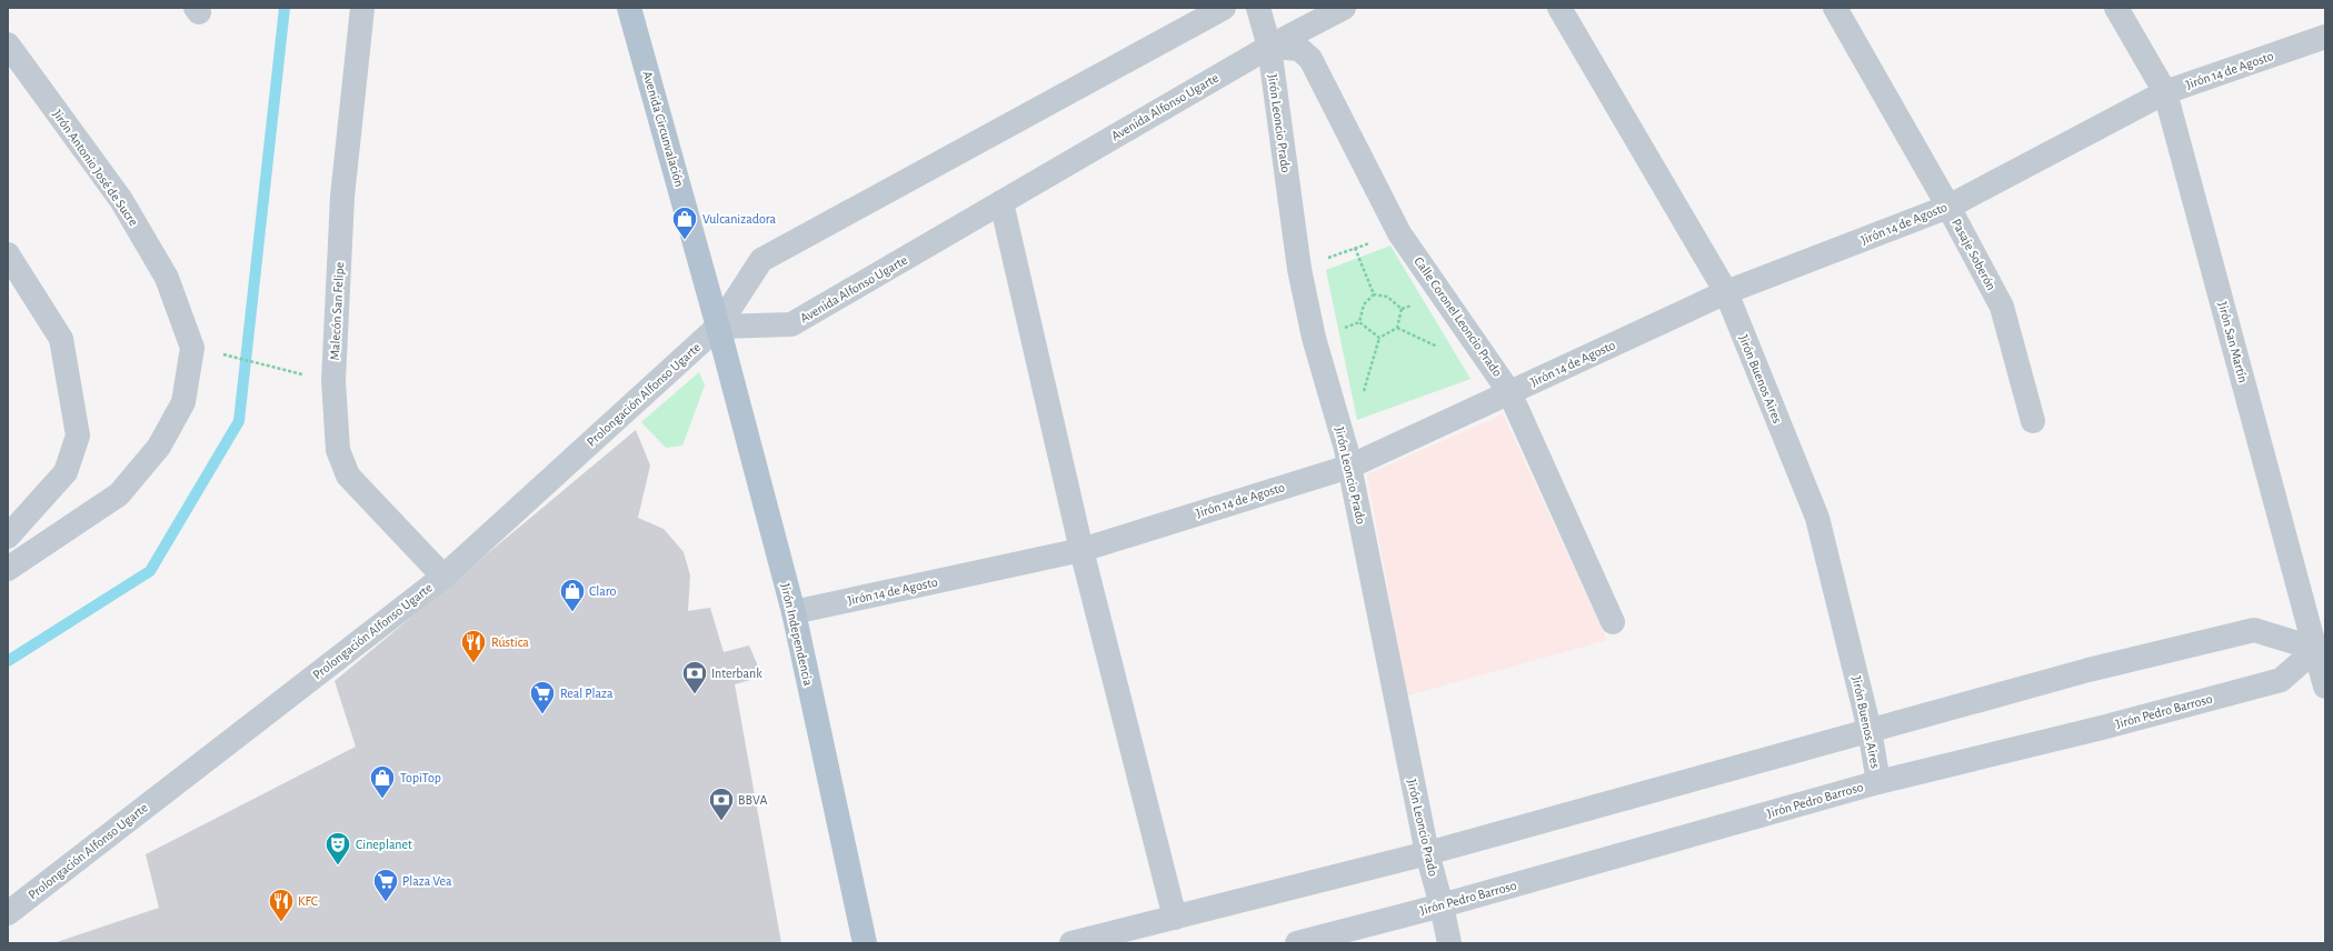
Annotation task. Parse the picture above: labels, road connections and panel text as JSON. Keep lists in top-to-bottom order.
{
  "streets": {
    "main road": ["Avenida Circunvalación", "Jirón Independencia"],
    "street": [
      "Jirón 14 de Agosto",
      "Avenida Alfonso Ugarte",
      "Jirón Leoncio Prado",
      "Jirón Antonio José de Sucre",
      "Pasaje Soberón",
      "Malecón San Felipe",
      "Calle Coronel Leoncio Prado",
      "Jirón San Martín",
      "Jirón Buenos Aires",
      "Prolongación Alfonso Ugarte",
      "Jirón Pedro Barroso"
    ]
  },
  "crossings": [
    ["Jirón 14 de Agosto", "Jirón Leoncio Prado"],
    ["Jirón 14 de Agosto", "Pasaje Soberón"],
    ["Jirón 14 de Agosto", "Calle Coronel Leoncio Prado"],
    ["Jirón 14 de Agosto", "Jirón San Martín"],
    ["Jirón 14 de Agosto", "Jirón Buenos Aires"],
    ["Jirón 14 de Agosto", "Jirón Independencia"],
    ["Avenida Alfonso Ugarte", "Jirón Leoncio Prado"],
    ["Avenida Alfonso Ugarte", "Avenida Circunvalación"],
    ["Avenida Alfonso Ugarte", "Calle Coronel Leoncio Prado"],
    ["Avenida Alfonso Ugarte", "Prolongación Alfonso Ugarte"],
    ["Avenida Alfonso Ugarte", "Jirón Independencia"],
    ["Jirón Leoncio Prado", "Calle Coronel Leoncio Prado"],
    ["Jirón Leoncio Prado", "Jirón Pedro Barroso"],
    ["Avenida Circunvalación", "Prolongación Alfonso Ugarte"],
    ["Avenida Circunvalación", "Jirón Independencia"],
    ["Malecón San Felipe", "Prolongación Alfonso Ugarte"],
    ["Jirón San Martín", "Jirón Pedro Barroso"],
    ["Jirón Buenos Aires", "Jirón Pedro Barroso"],
    ["Prolongación Alfonso Ugarte", "Jirón Independencia"]
  ],
  "places": {
    "shop": ["Vulcanizadora", "Claro", "TopiTop"],
    "restaurant": ["Rústica", "KFC"],
    "bank": ["Interbank", "BBVA"],
    "supermarket": ["Real Plaza", "Plaza Vea"],
    "theatre": ["Cineplanet"]
  }
}
